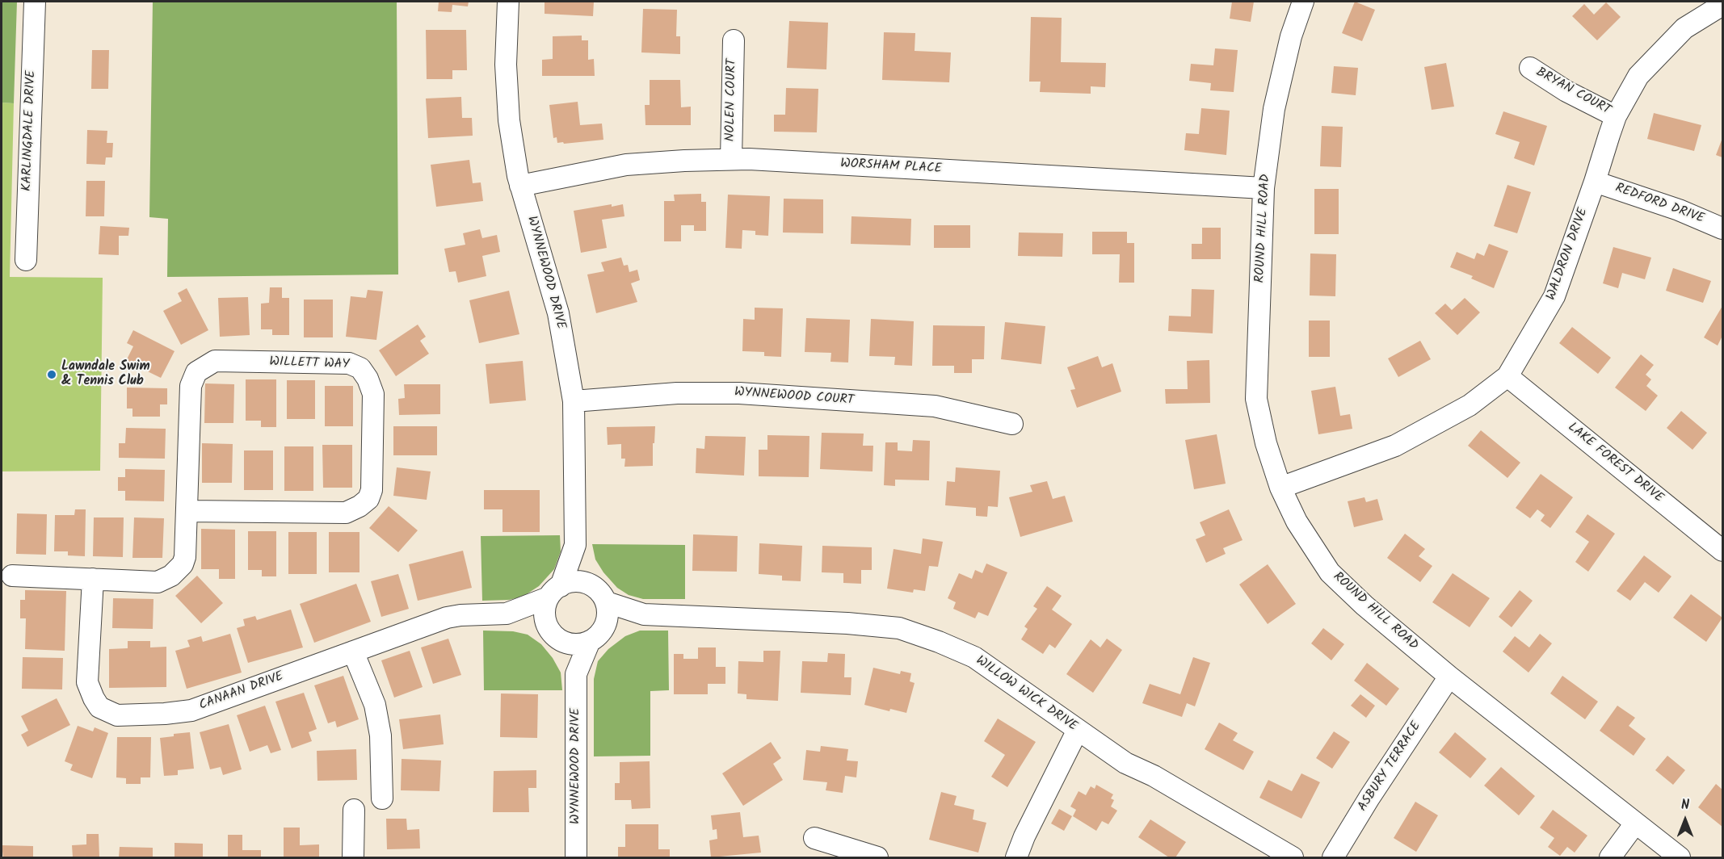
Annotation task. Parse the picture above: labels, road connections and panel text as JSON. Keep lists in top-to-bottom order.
{
  "streets": {
    "street": [
      "BRYAN COURT",
      "NOLEN COURT",
      "KARLINGDALE DRIVE",
      "WORSHAM PLACE",
      "REDFORD DRIVE",
      "ROUND HILL ROAD",
      "WALDRON DRIVE",
      "WYNNEWOOD DRIVE",
      "WILLETT WAY",
      "WYNNEWOOD COURT",
      "LAKE FOREST DRIVE",
      "CANAAN DRIVE",
      "WILLOW WICK DRIVE",
      "ASBURY TERRACE"
    ]
  },
  "crossings": [
    ["BRYAN COURT", "WALDRON DRIVE"],
    ["NOLEN COURT", "WORSHAM PLACE"],
    ["WORSHAM PLACE", "ROUND HILL ROAD"],
    ["WORSHAM PLACE", "WYNNEWOOD DRIVE"],
    ["REDFORD DRIVE", "WALDRON DRIVE"],
    ["ROUND HILL ROAD", "WALDRON DRIVE"],
    ["ROUND HILL ROAD", "ASBURY TERRACE"],
    ["WALDRON DRIVE", "LAKE FOREST DRIVE"],
    ["WYNNEWOOD DRIVE", "WYNNEWOOD COURT"],
    ["WYNNEWOOD DRIVE", "CANAAN DRIVE"],
    ["WYNNEWOOD DRIVE", "WILLOW WICK DRIVE"],
    ["WILLETT WAY", "CANAAN DRIVE"],
    ["CANAAN DRIVE", "WILLOW WICK DRIVE"]
  ],
  "places": ["Lawndale Swim & Tennis Club"],
  "north": "top"
}
